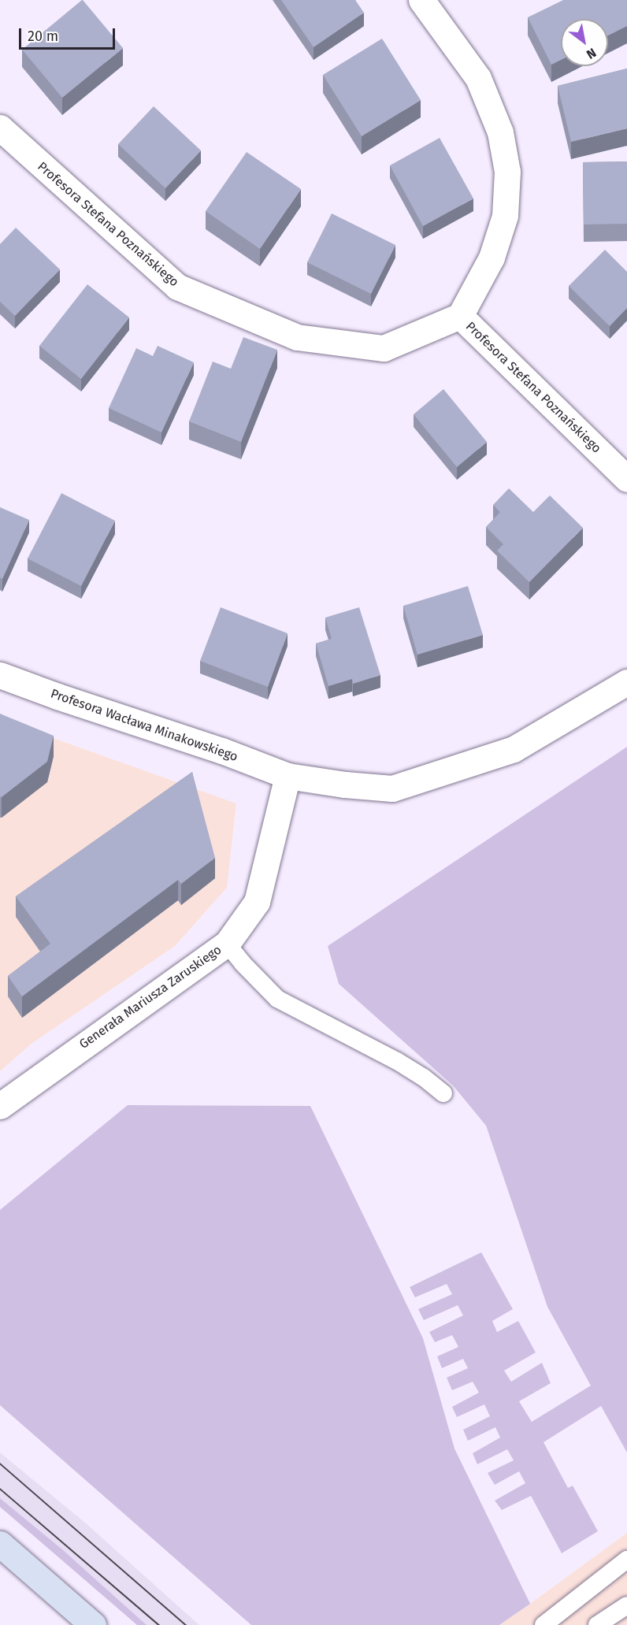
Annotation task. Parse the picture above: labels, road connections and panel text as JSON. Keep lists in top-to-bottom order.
{
  "streets": {
    "street": ["Profesora Stefana Poznańskiego", "Profesora Wacława Minakowskiego", "Generała Mariusza Zaruskiego"]
  },
  "crossings": [
    ["Profesora Wacława Minakowskiego", "Generała Mariusza Zaruskiego"]
  ],
  "scale_bar": "20 m",
  "north": "bottom right"
}
